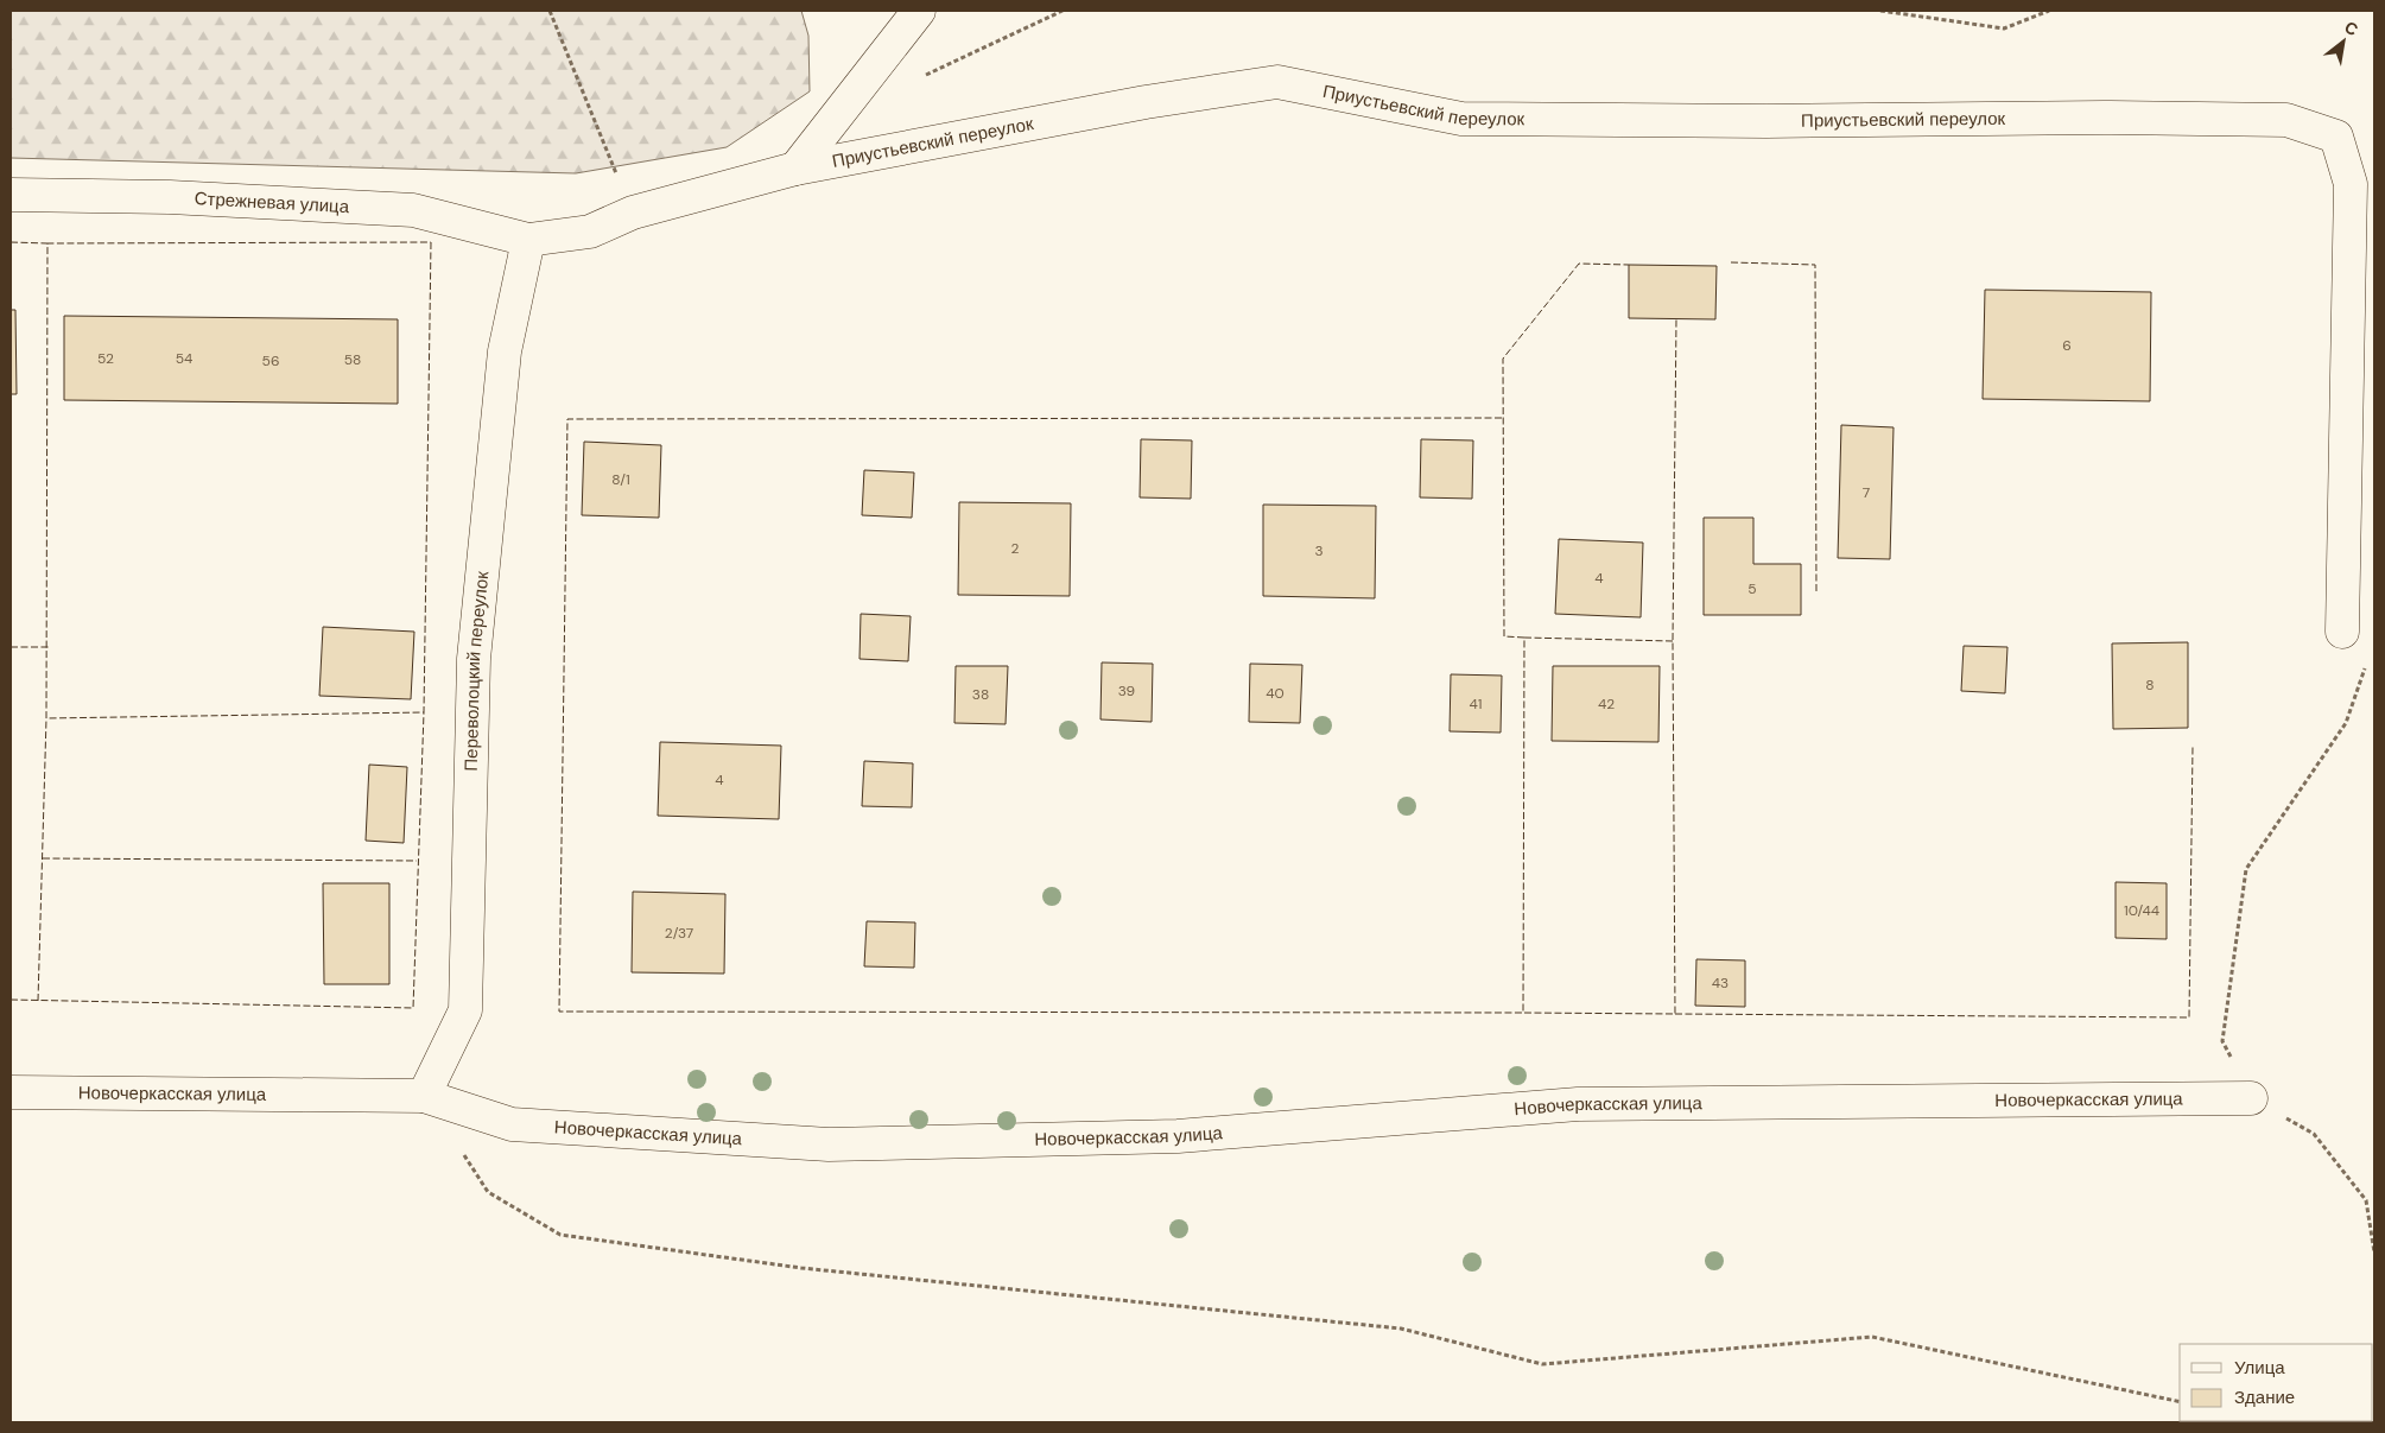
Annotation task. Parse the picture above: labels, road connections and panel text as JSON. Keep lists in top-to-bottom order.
{
  "streets": {
    "street": [
      "Приустьевский переулок",
      "Стрежневая улица",
      "Переволоцкий переулок",
      "Новочеркасская улица"
    ]
  },
  "crossings": [
    ["Приустьевский переулок", "Стрежневая улица"],
    ["Приустьевский переулок", "Переволоцкий переулок"],
    ["Стрежневая улица", "Переволоцкий переулок"],
    ["Переволоцкий переулок", "Новочеркасская улица"]
  ],
  "house_numbers": [
    "6",
    "52",
    "54",
    "58",
    "56",
    "8/1",
    "7",
    "2",
    "3",
    "4",
    "5",
    "8",
    "39",
    "40",
    "38",
    "41",
    "42",
    "4",
    "10/44",
    "2/37",
    "43"
  ],
  "legend": ["Улица", "Здание"],
  "north": "top right"
}
